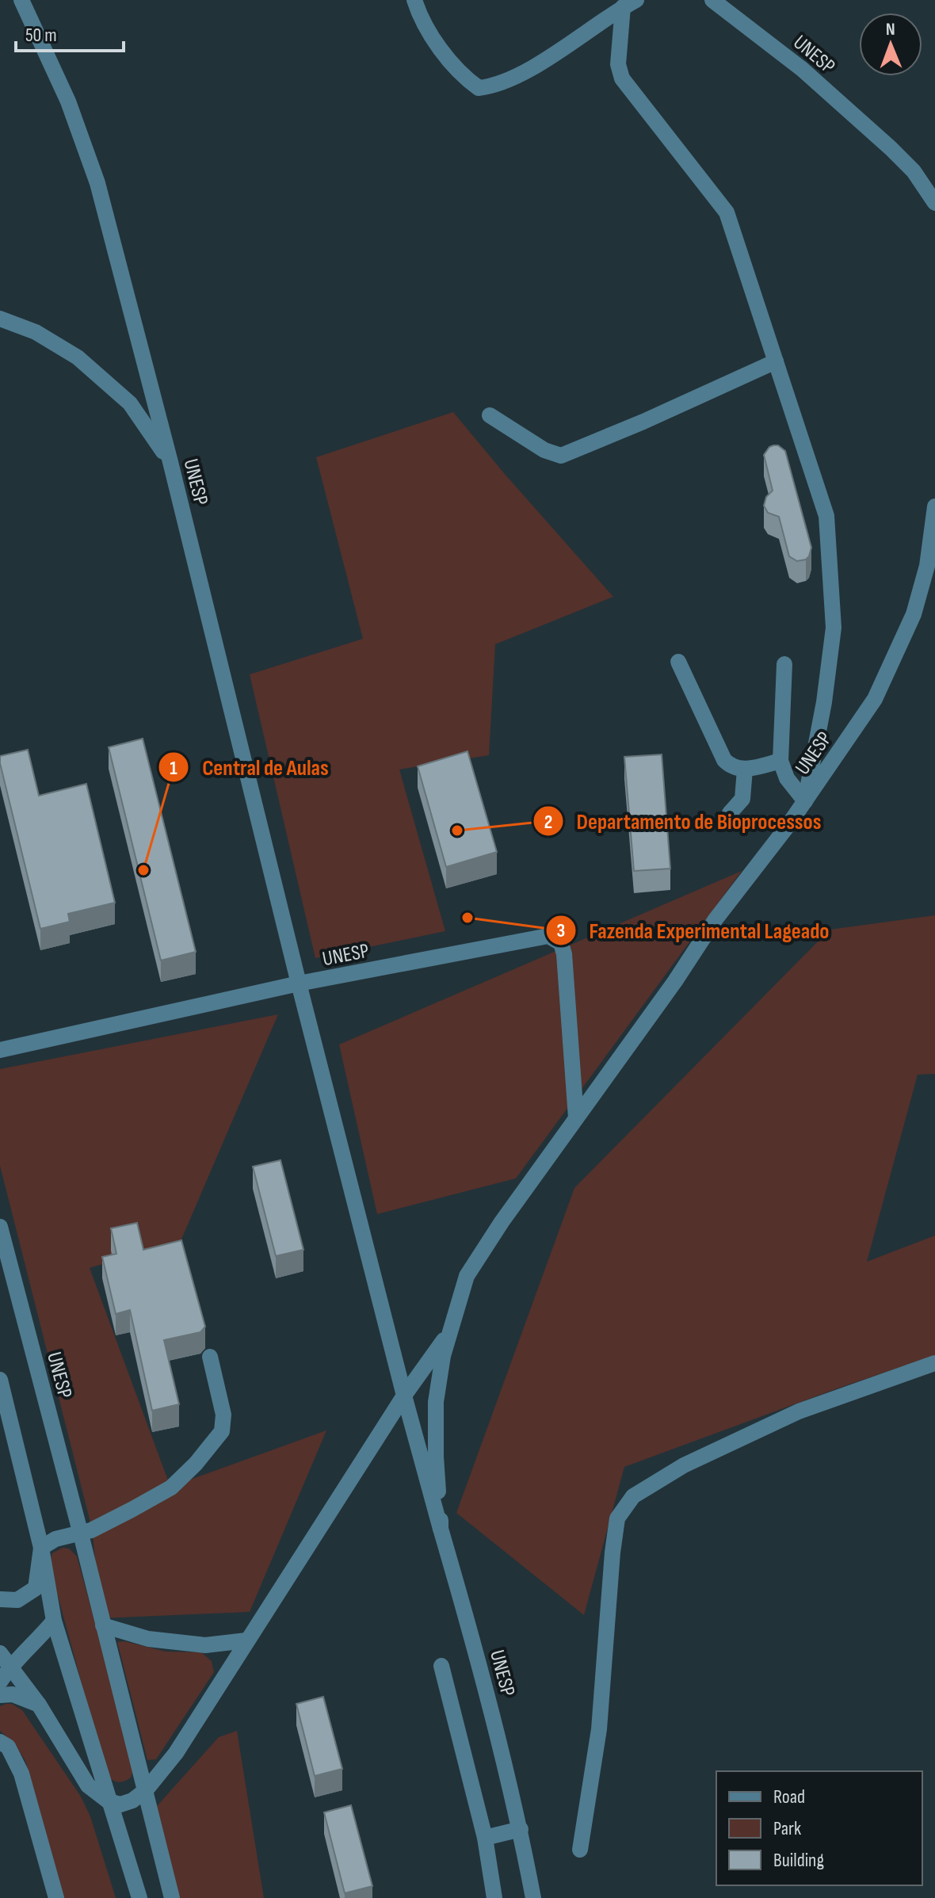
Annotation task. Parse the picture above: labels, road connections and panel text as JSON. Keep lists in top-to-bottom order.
{
  "streets": {
    "street": ["UNESP"]
  },
  "places": ["Departamento de Bioprocessos", "Central de Aulas", "Fazenda Experimental Lageado"],
  "legend": ["Road", "Park", "Building"],
  "scale_bar": "50 m",
  "north": "top"
}
